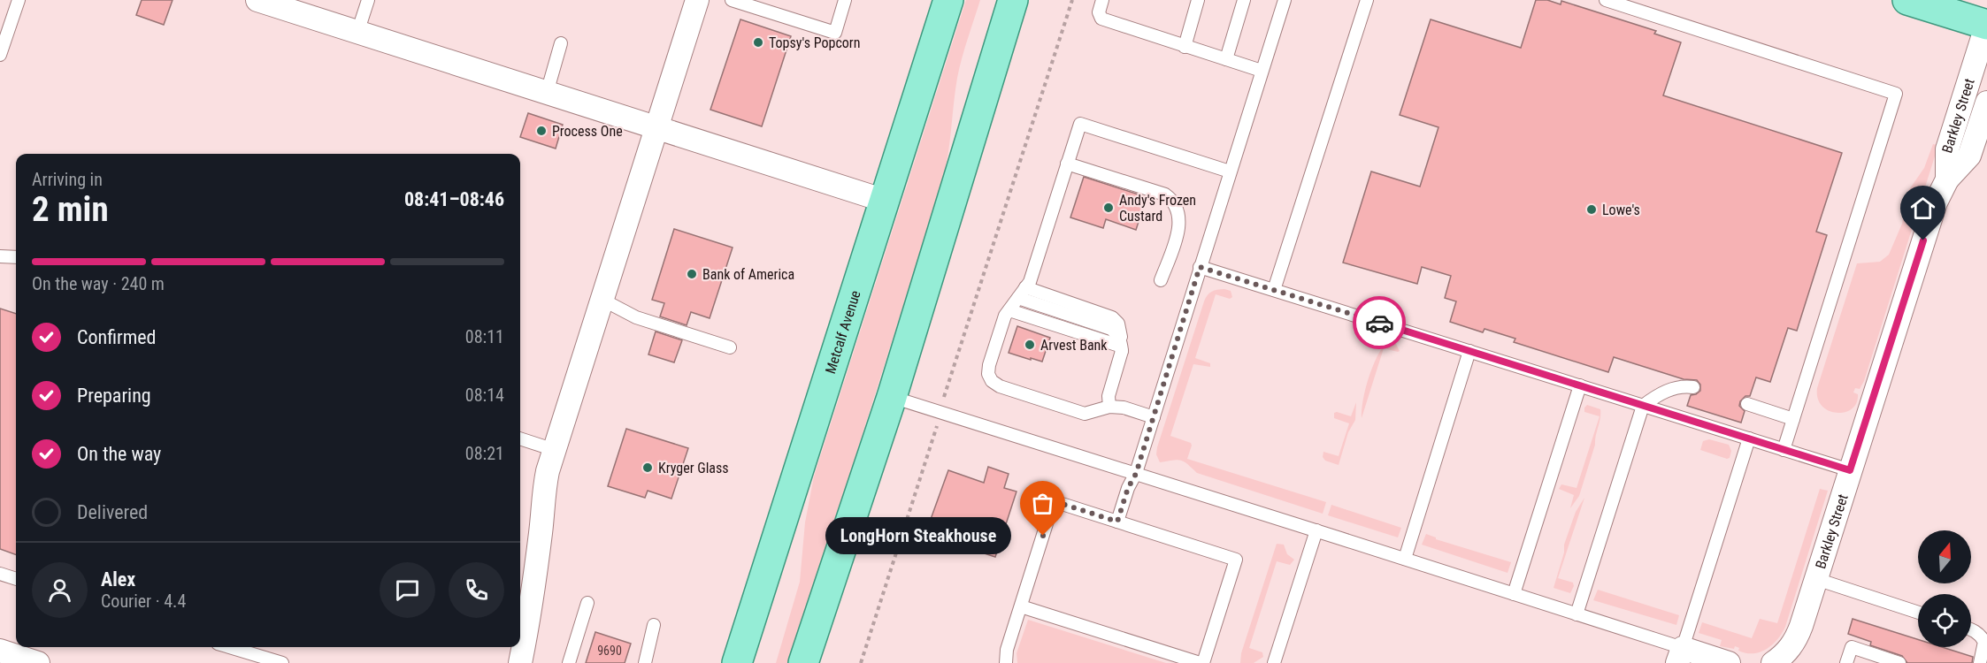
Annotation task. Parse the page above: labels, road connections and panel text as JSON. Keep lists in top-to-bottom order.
{
  "streets": {
    "main road": ["Metcalf Avenue"],
    "street": ["Barkley Street"]
  },
  "places": [
    "Topsy's Popcorn",
    "Process One",
    "Andy's Frozen Custard",
    "Lowe's",
    "Bank of America",
    "Arvest Bank",
    "Kryger Glass",
    "LongHorn Steakhouse"
  ],
  "house_numbers": ["9690"],
  "north": "top",
  "page": {
    "heading": ["2 min", "Arriving in", "08:41–08:46"],
    "panel": ["Alex", "Courier · 4.4"],
    "bar": "On the way · 240 m",
    "list": [
      ["Confirmed", "08:11"],
      ["Preparing", "08:14"],
      ["On the way", "08:21"],
      "Delivered"
    ],
    "bubble": "LongHorn Steakhouse"
  }
}
